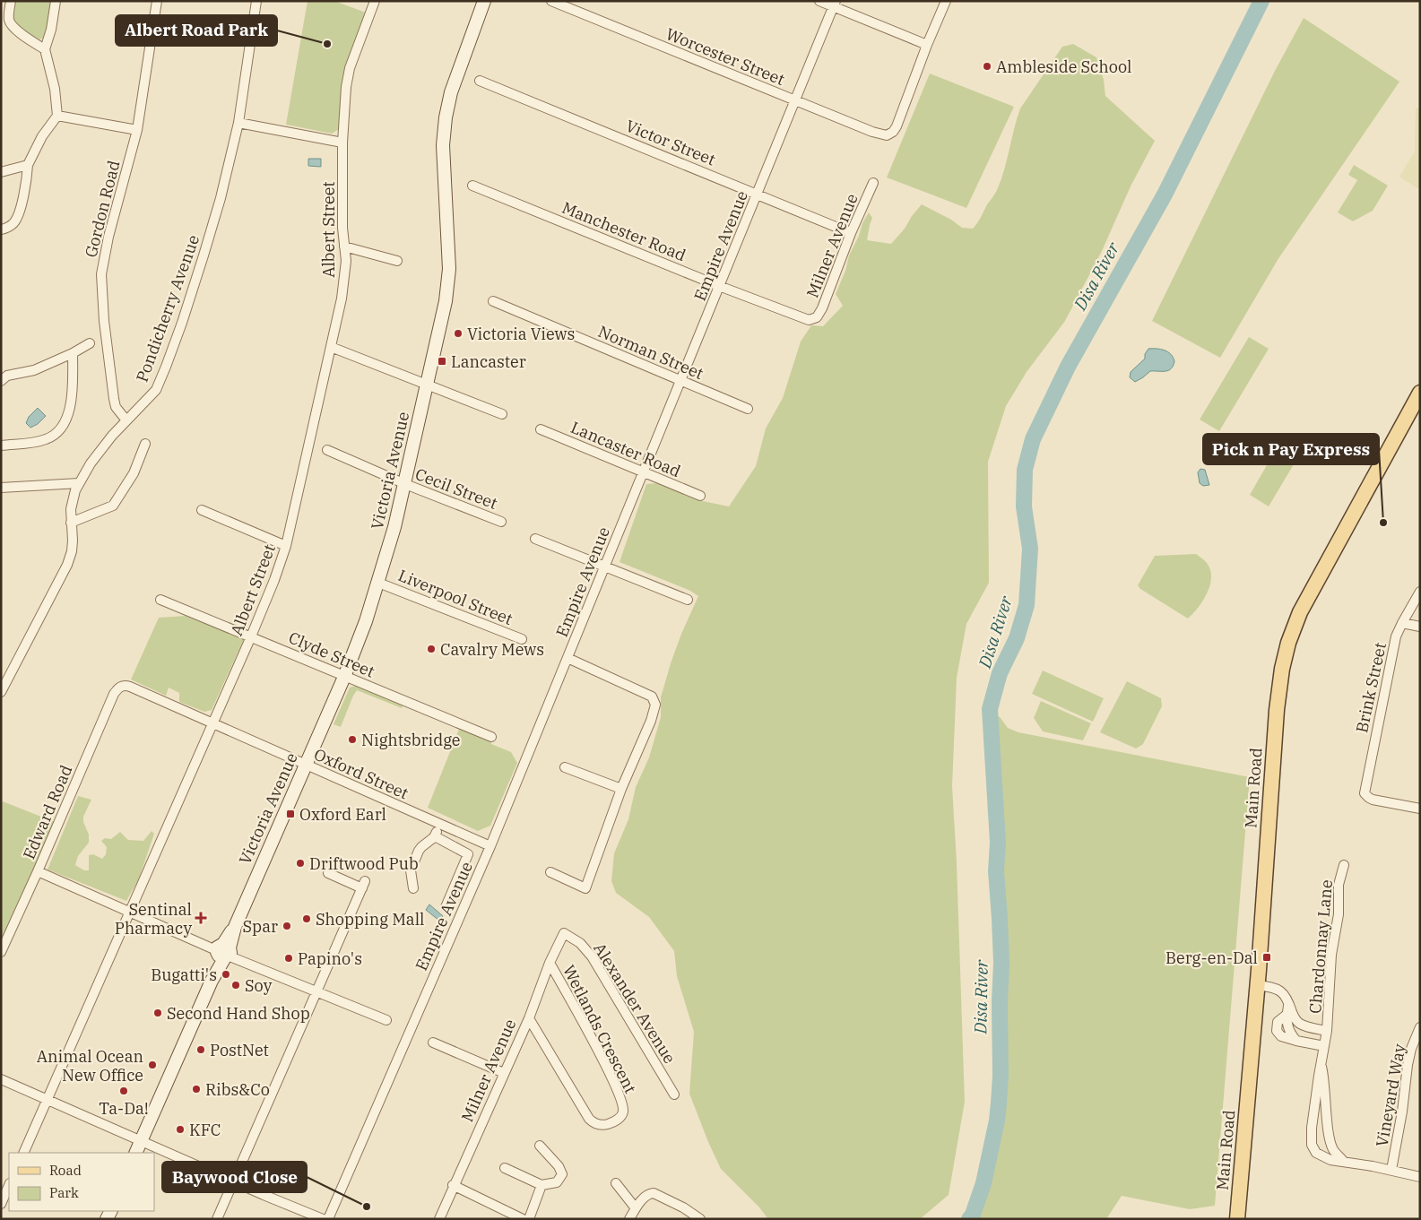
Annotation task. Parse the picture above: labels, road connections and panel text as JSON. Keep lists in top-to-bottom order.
{
  "streets": {
    "main road": ["Main Road"],
    "street": [
      "Worcester Street",
      "Victor Street",
      "Gordon Road",
      "Albert Street",
      "Manchester Road",
      "Empire Avenue",
      "Milner Avenue",
      "Pondicherry Avenue",
      "Norman Street",
      "Lancaster Road",
      "Victoria Avenue",
      "Cecil Street",
      "Liverpool Street",
      "Clyde Street",
      "Brink Street",
      "Oxford Street",
      "Edward Road",
      "Chardonnay Lane",
      "Alexander Avenue",
      "Wetlands Crescent",
      "Vineyard Way"
    ]
  },
  "crossings": [
    ["Worcester Street", "Empire Avenue"],
    ["Victor Street", "Empire Avenue"],
    ["Victor Street", "Milner Avenue"],
    ["Gordon Road", "Pondicherry Avenue"],
    ["Albert Street", "Clyde Street"],
    ["Albert Street", "Oxford Street"],
    ["Manchester Road", "Empire Avenue"],
    ["Manchester Road", "Milner Avenue"],
    ["Empire Avenue", "Norman Street"],
    ["Empire Avenue", "Lancaster Road"],
    ["Empire Avenue", "Oxford Street"],
    ["Milner Avenue", "Alexander Avenue"],
    ["Milner Avenue", "Wetlands Crescent"],
    ["Victoria Avenue", "Cecil Street"],
    ["Victoria Avenue", "Liverpool Street"],
    ["Victoria Avenue", "Clyde Street"],
    ["Victoria Avenue", "Oxford Street"],
    ["Oxford Street", "Edward Road"],
    ["Chardonnay Lane", "Vineyard Way"]
  ],
  "water": ["Disa River"],
  "places": {
    "other": [
      "Albert Road Park",
      "Ambleside School",
      "Victoria Views",
      "Pick n Pay Express",
      "Cavalry Mews",
      "Nightsbridge",
      "Driftwood Pub",
      "Shopping Mall",
      "Spar",
      "Papino's",
      "Bugatti's",
      "Soy",
      "Second Hand Shop",
      "PostNet",
      "Animal Ocean New Office",
      "Ribs&Co",
      "Ta-Da!",
      "KFC",
      "Baywood Close"
    ],
    "transit": ["Lancaster", "Oxford Earl", "Berg-en-Dal"],
    "health": ["Sentinal Pharmacy"]
  },
  "legend": ["Road", "Park"]
}
